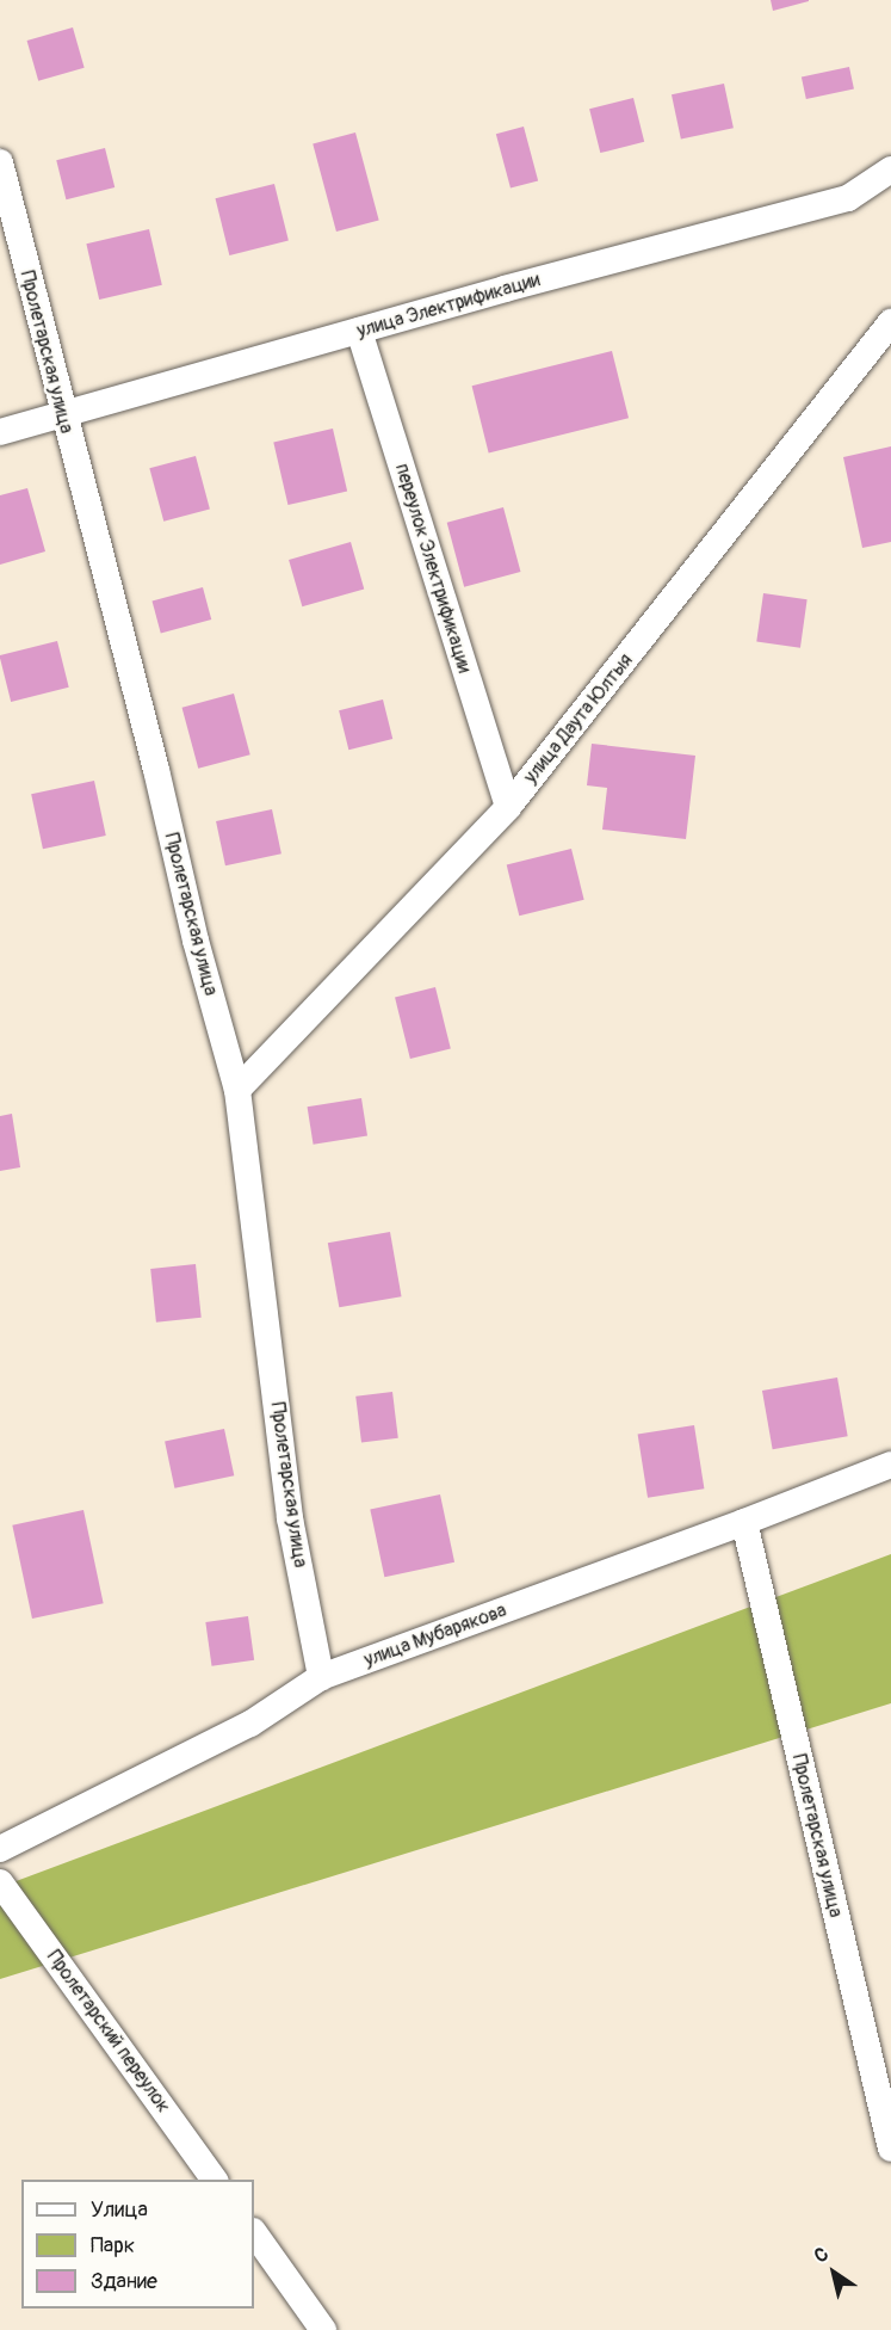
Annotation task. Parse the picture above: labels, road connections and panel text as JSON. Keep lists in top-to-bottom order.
{
  "streets": {
    "street": [
      "улица Электрификации",
      "Пролетарская улица",
      "переулок Электрификации",
      "улица Даута Юлтыя",
      "улица Мубарякова",
      "Пролетарский переулок"
    ]
  },
  "crossings": [
    ["улица Электрификации", "Пролетарская улица"],
    ["улица Электрификации", "переулок Электрификации"],
    ["Пролетарская улица", "улица Даута Юлтыя"],
    ["Пролетарская улица", "улица Мубарякова"],
    ["переулок Электрификации", "улица Даута Юлтыя"]
  ],
  "legend": ["Улица", "Парк", "Здание"],
  "north": "top left"
}
